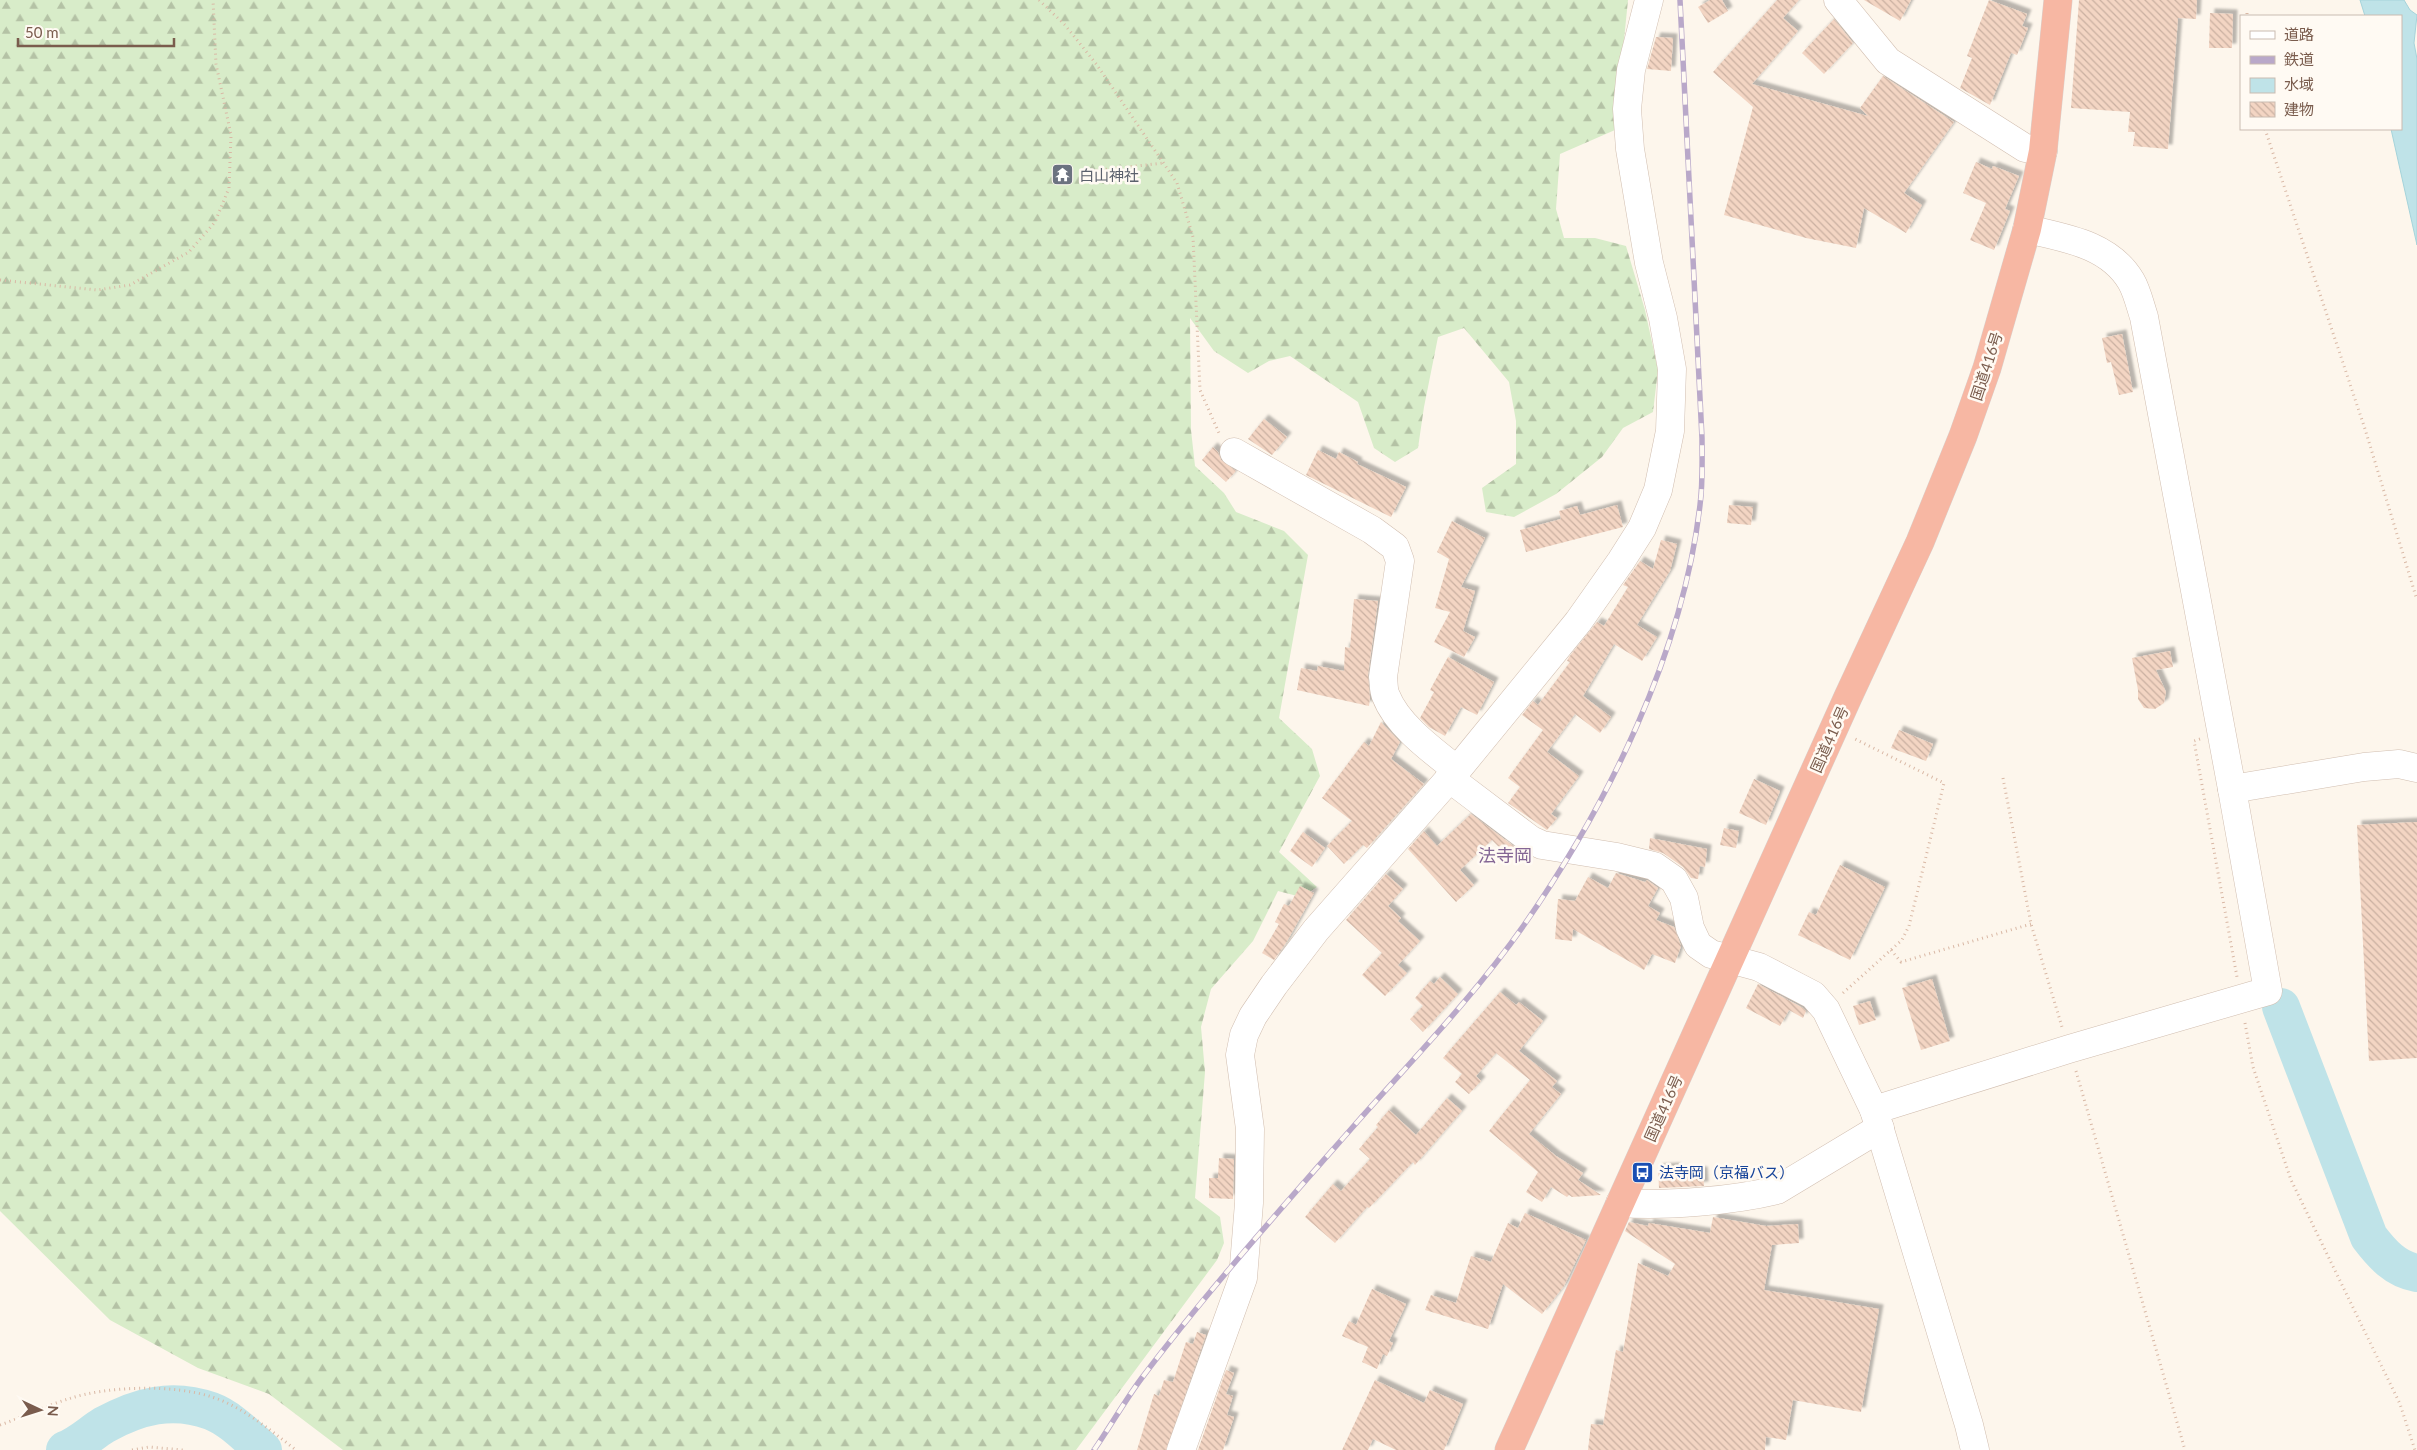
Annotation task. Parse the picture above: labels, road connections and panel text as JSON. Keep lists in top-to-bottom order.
{
  "streets": {
    "highway": ["国道416号"]
  },
  "districts": ["法寺岡"],
  "places": {
    "temple": ["白山神社"],
    "bus stop": ["法寺岡（京福バス）"]
  },
  "legend": [
    "道路",
    "鉄道",
    "水域",
    "建物"
  ],
  "scale_bar": "50 m",
  "north": "right"
}
